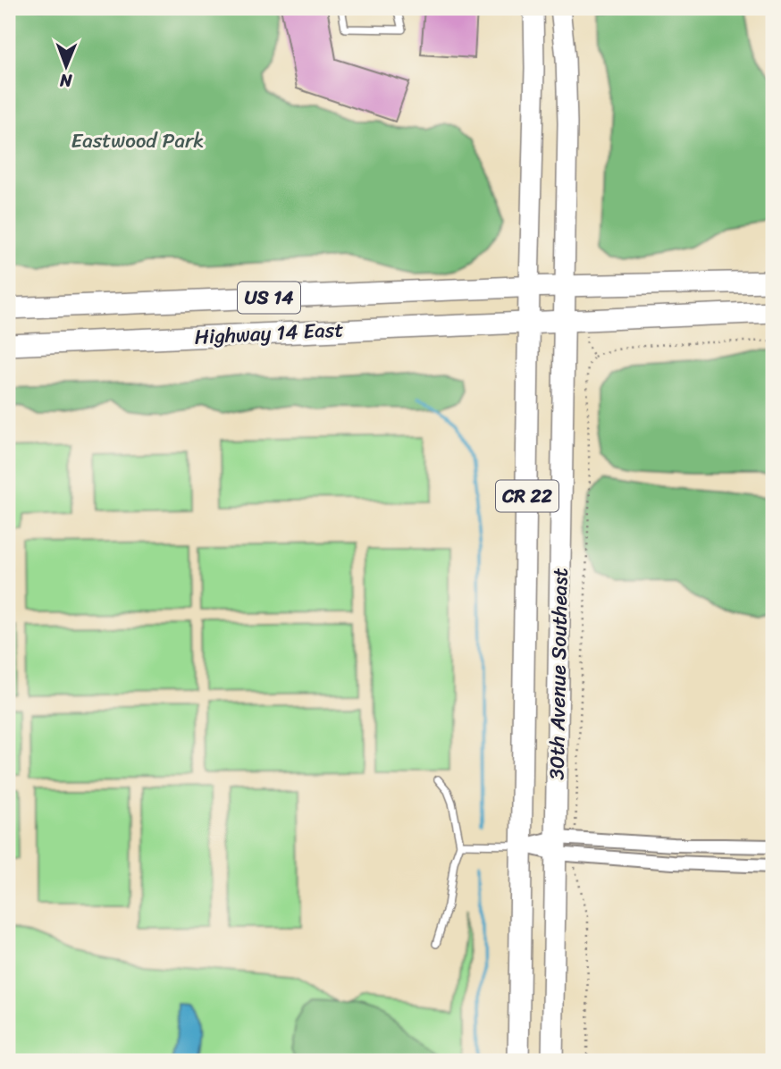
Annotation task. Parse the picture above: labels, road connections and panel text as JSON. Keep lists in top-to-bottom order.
{
  "streets": {
    "main road": [
      "US 14",
      "Highway 14 East",
      "CR 22",
      "30th Avenue Southeast"
    ]
  },
  "crossings": [
    ["US 14", "Highway 14 East"],
    ["US 14", "30th Avenue Southeast"],
    ["Highway 14 East", "30th Avenue Southeast"]
  ],
  "parks": ["Eastwood Park"],
  "north": "bottom"
}
